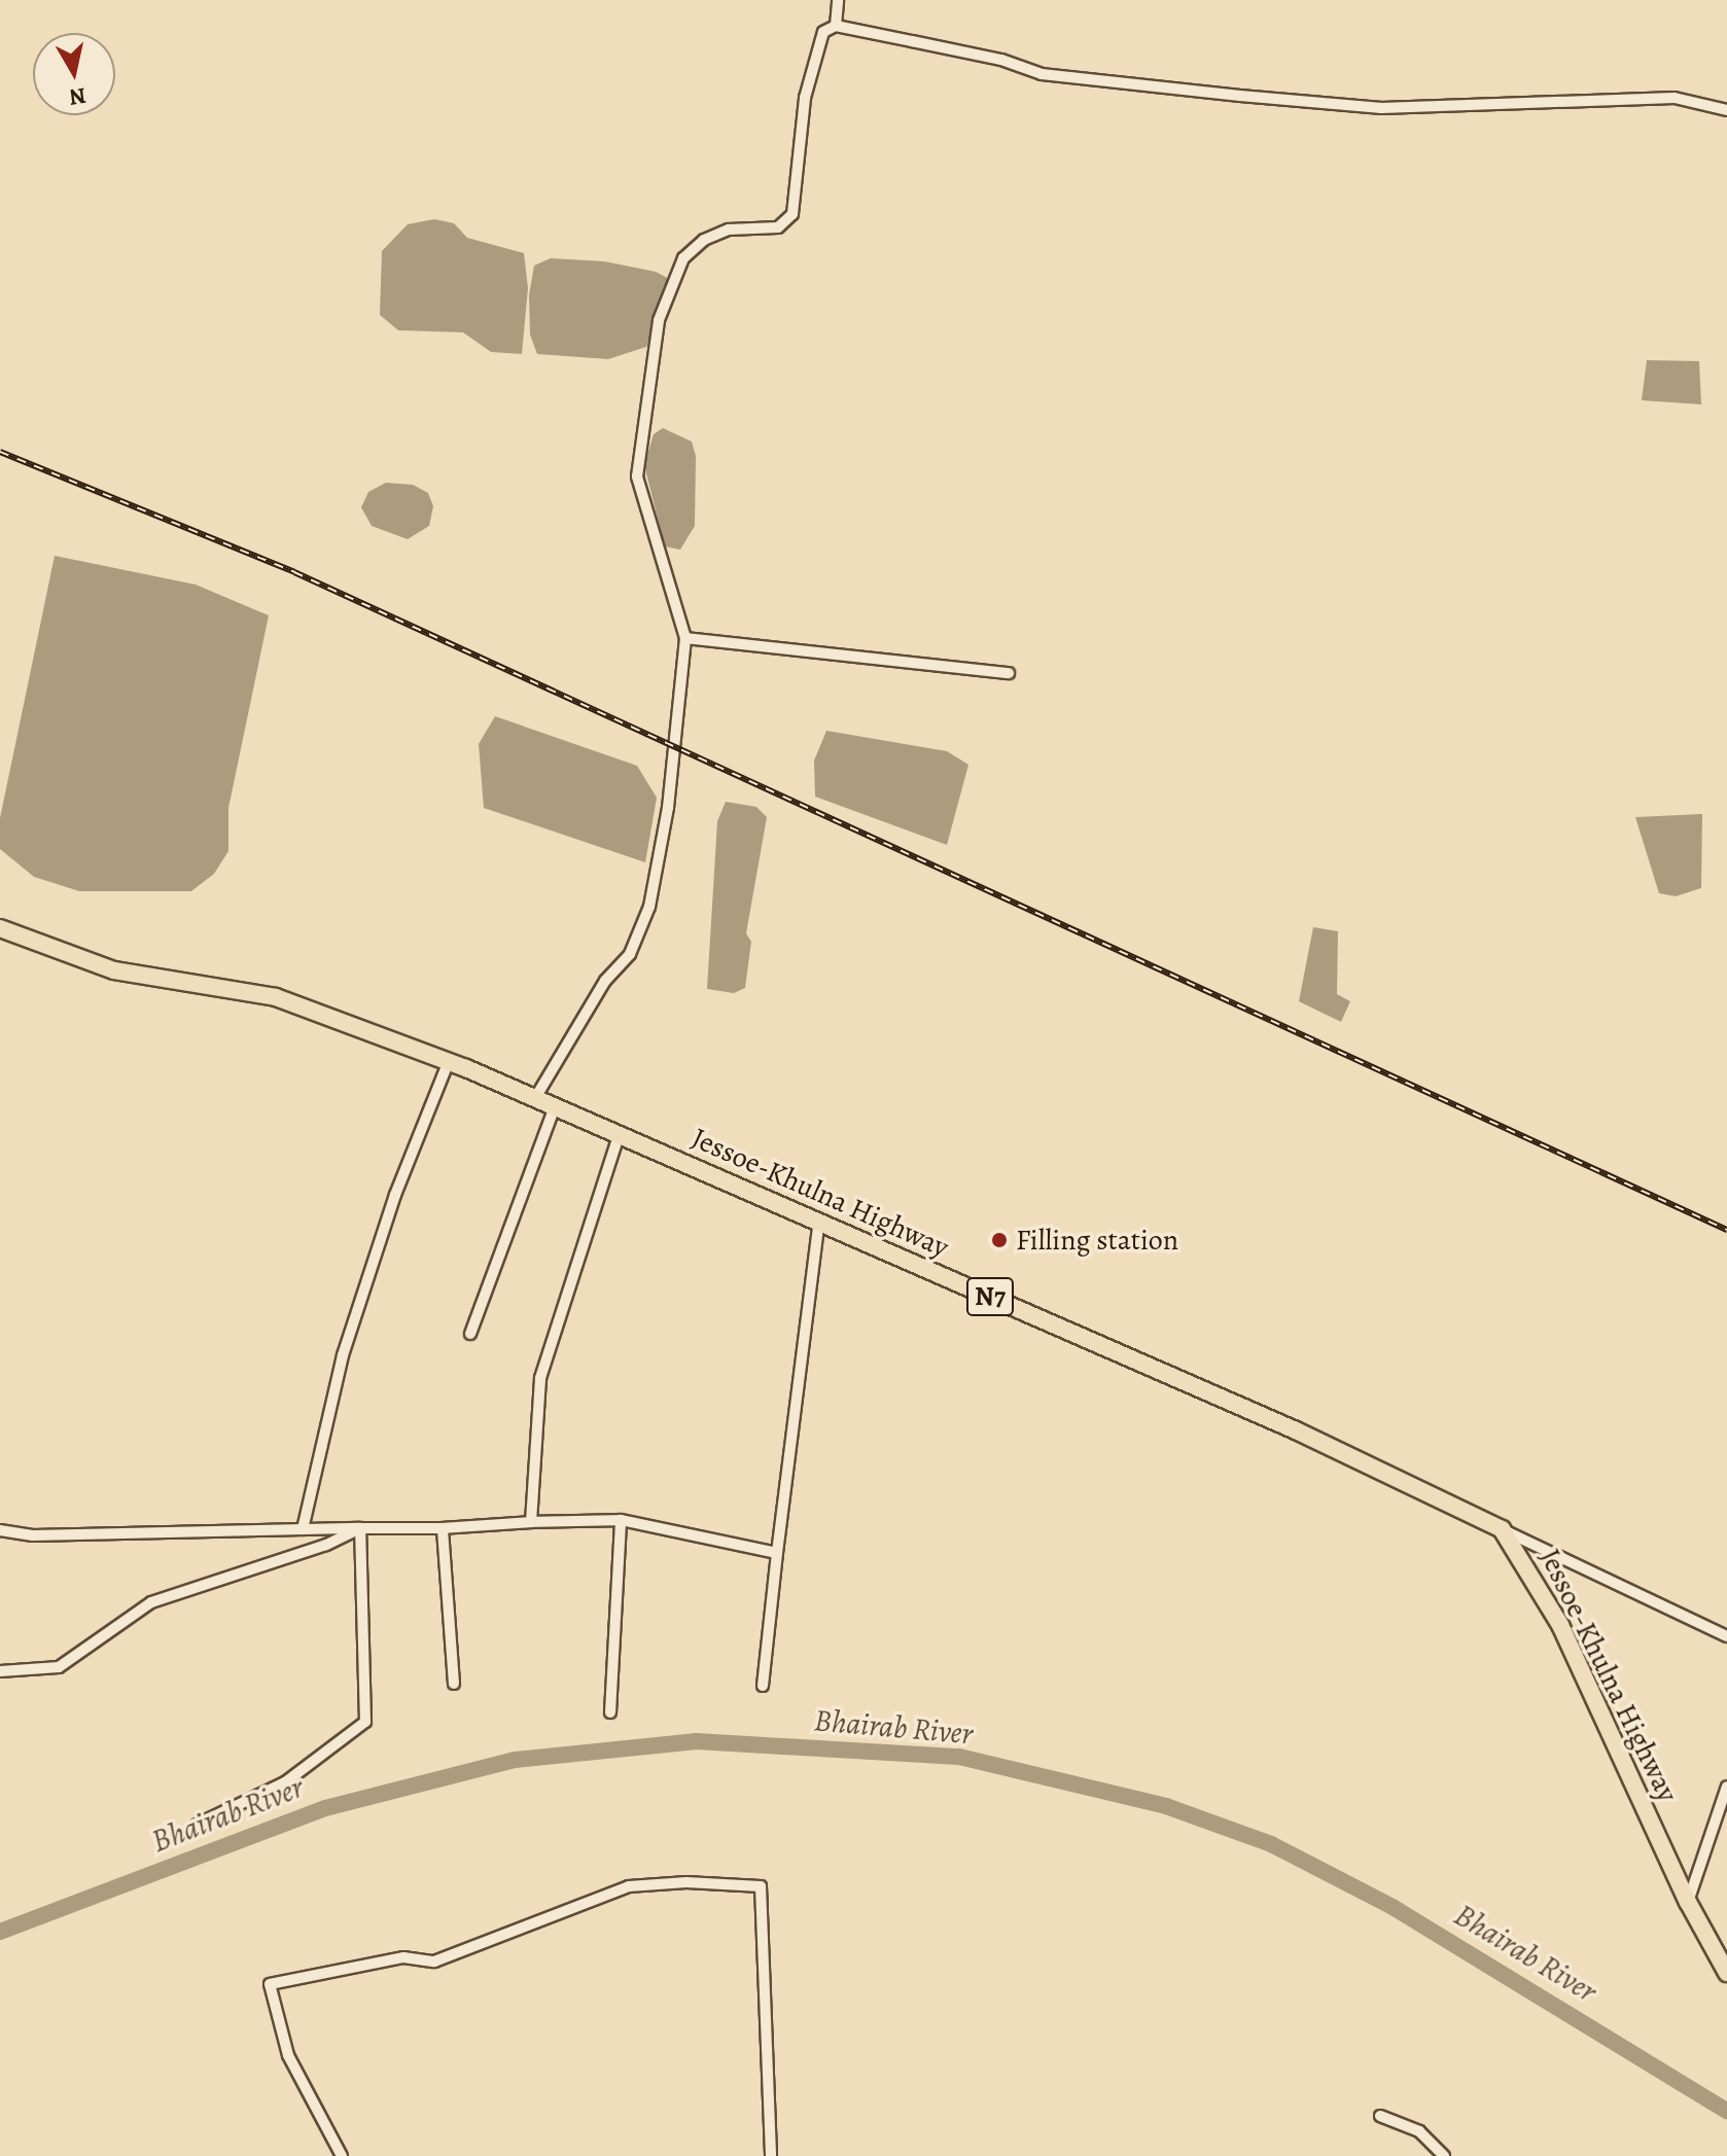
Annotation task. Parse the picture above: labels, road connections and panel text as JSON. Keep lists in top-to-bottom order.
{
  "streets": {
    "highway": ["Jessoe-Khulna Highway", "N7"]
  },
  "water": ["Bhairab River"],
  "places": ["Filling station"],
  "north": "bottom"
}
